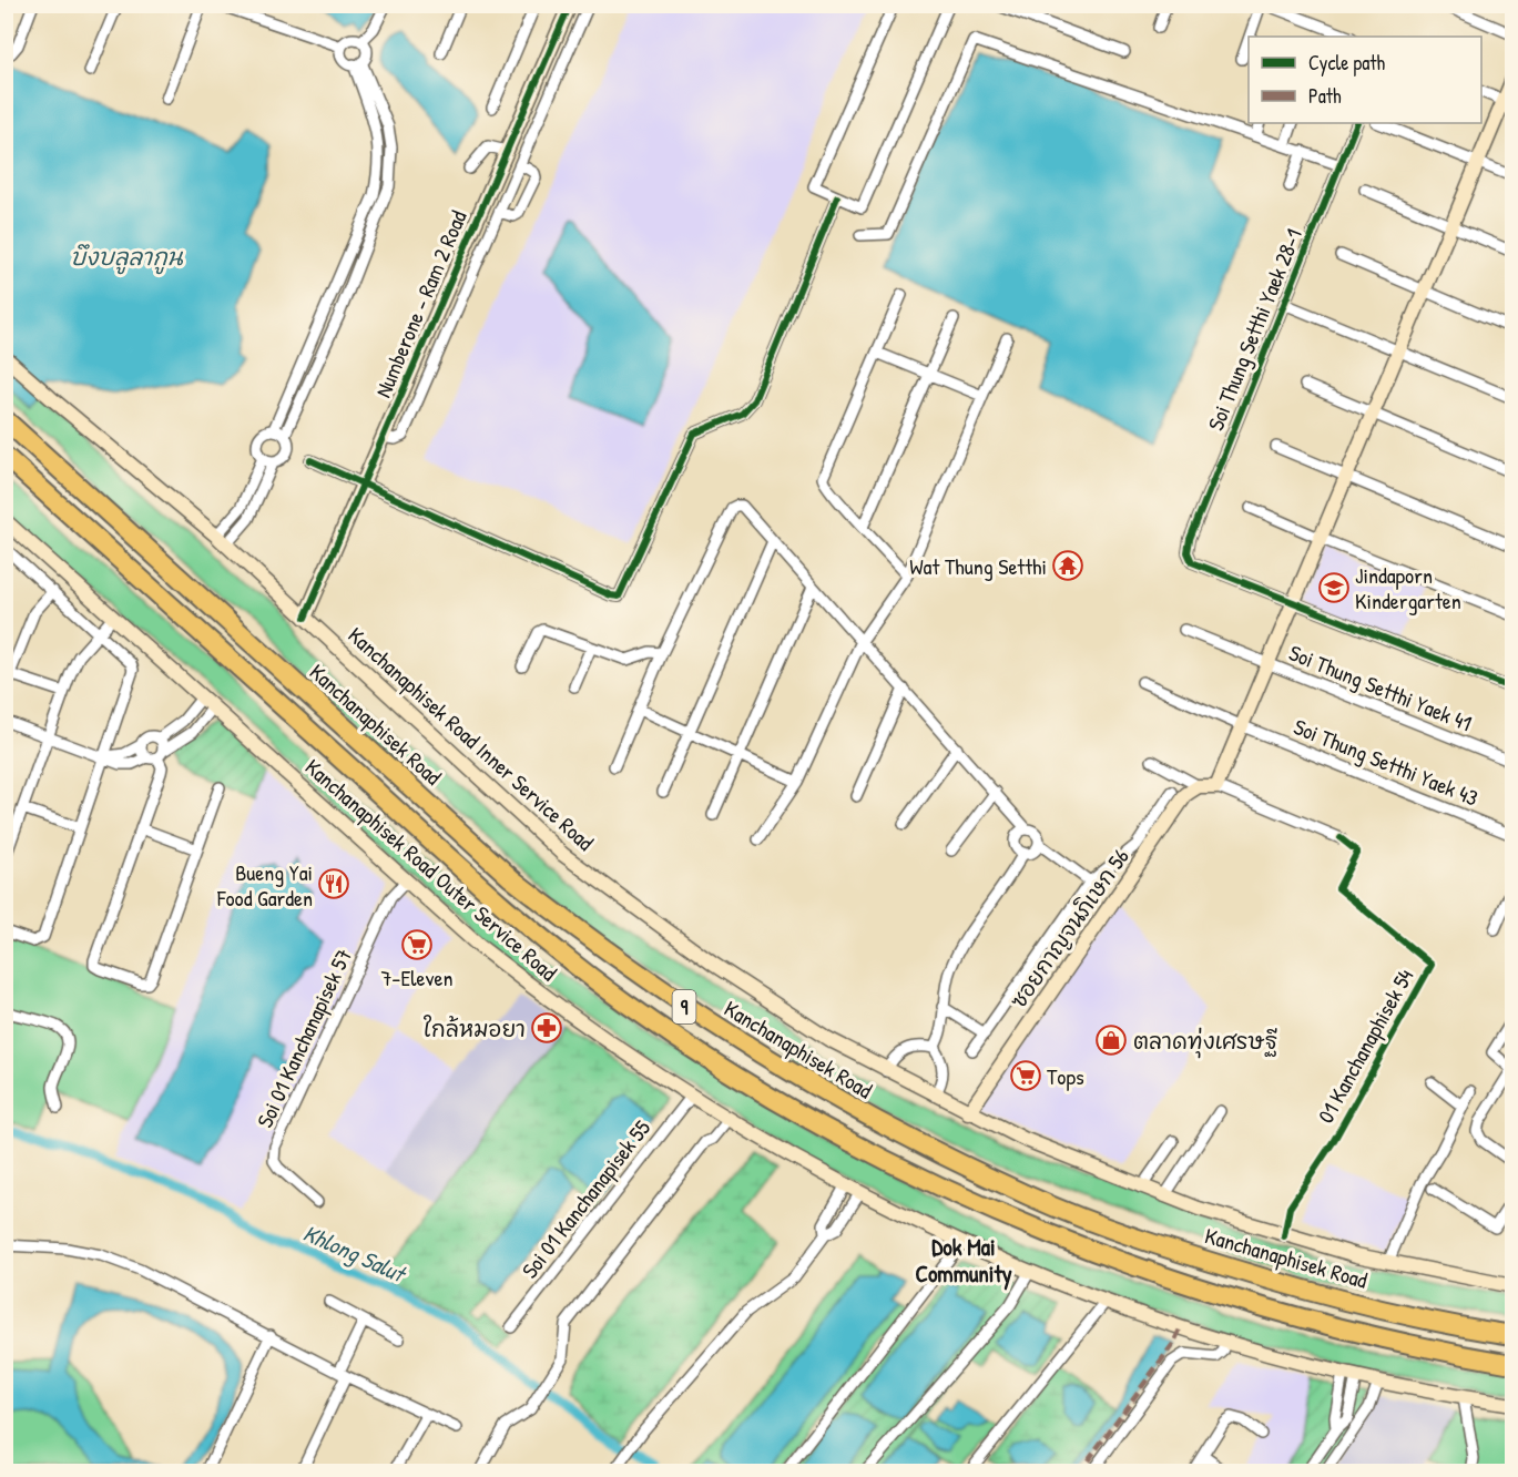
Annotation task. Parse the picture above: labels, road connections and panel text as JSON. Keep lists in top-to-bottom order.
{
  "streets": {
    "highway": ["Kanchanaphisek Road", "9"],
    "main road": [
      "Numberone - Ram 2 Road",
      "Kanchanaphisek Road Inner Service Road",
      "Kanchanaphisek Road Outer Service Road",
      "ซอยกาญจนภิเษก 56"
    ],
    "street": [
      "Soi Thung Setthi Yaek 28-1",
      "Soi Thung Setthi Yaek 41",
      "Soi Thung Setthi Yaek 43",
      "Soi 01 Kanchanapisek 57",
      "Soi 01 Kanchanapisek 55"
    ],
    "cycle path": ["01 Kanchanaphisek 54"]
  },
  "crossings": [
    ["Numberone - Ram 2 Road", "Kanchanaphisek Road Inner Service Road"],
    ["Kanchanaphisek Road Inner Service Road", "ซอยกาญจนภิเษก 56"],
    ["Kanchanaphisek Road Outer Service Road", "Soi 01 Kanchanapisek 57"],
    ["Kanchanaphisek Road Outer Service Road", "Soi 01 Kanchanapisek 55"]
  ],
  "districts": ["Dok Mai Community"],
  "water": ["บึงบลูลากูน", "Khlong Salut"],
  "places": {
    "temple": ["Wat Thung Setthi"],
    "school or university": ["Jindaporn Kindergarten"],
    "restaurant": ["Bueng Yai Food Garden"],
    "supermarket": ["7-Eleven", "Tops"],
    "pharmacy": ["ใกล้หมอยา"],
    "shop": ["ตลาดทุ่งเศรษฐี"]
  },
  "legend": ["Cycle path", "Path"]
}
